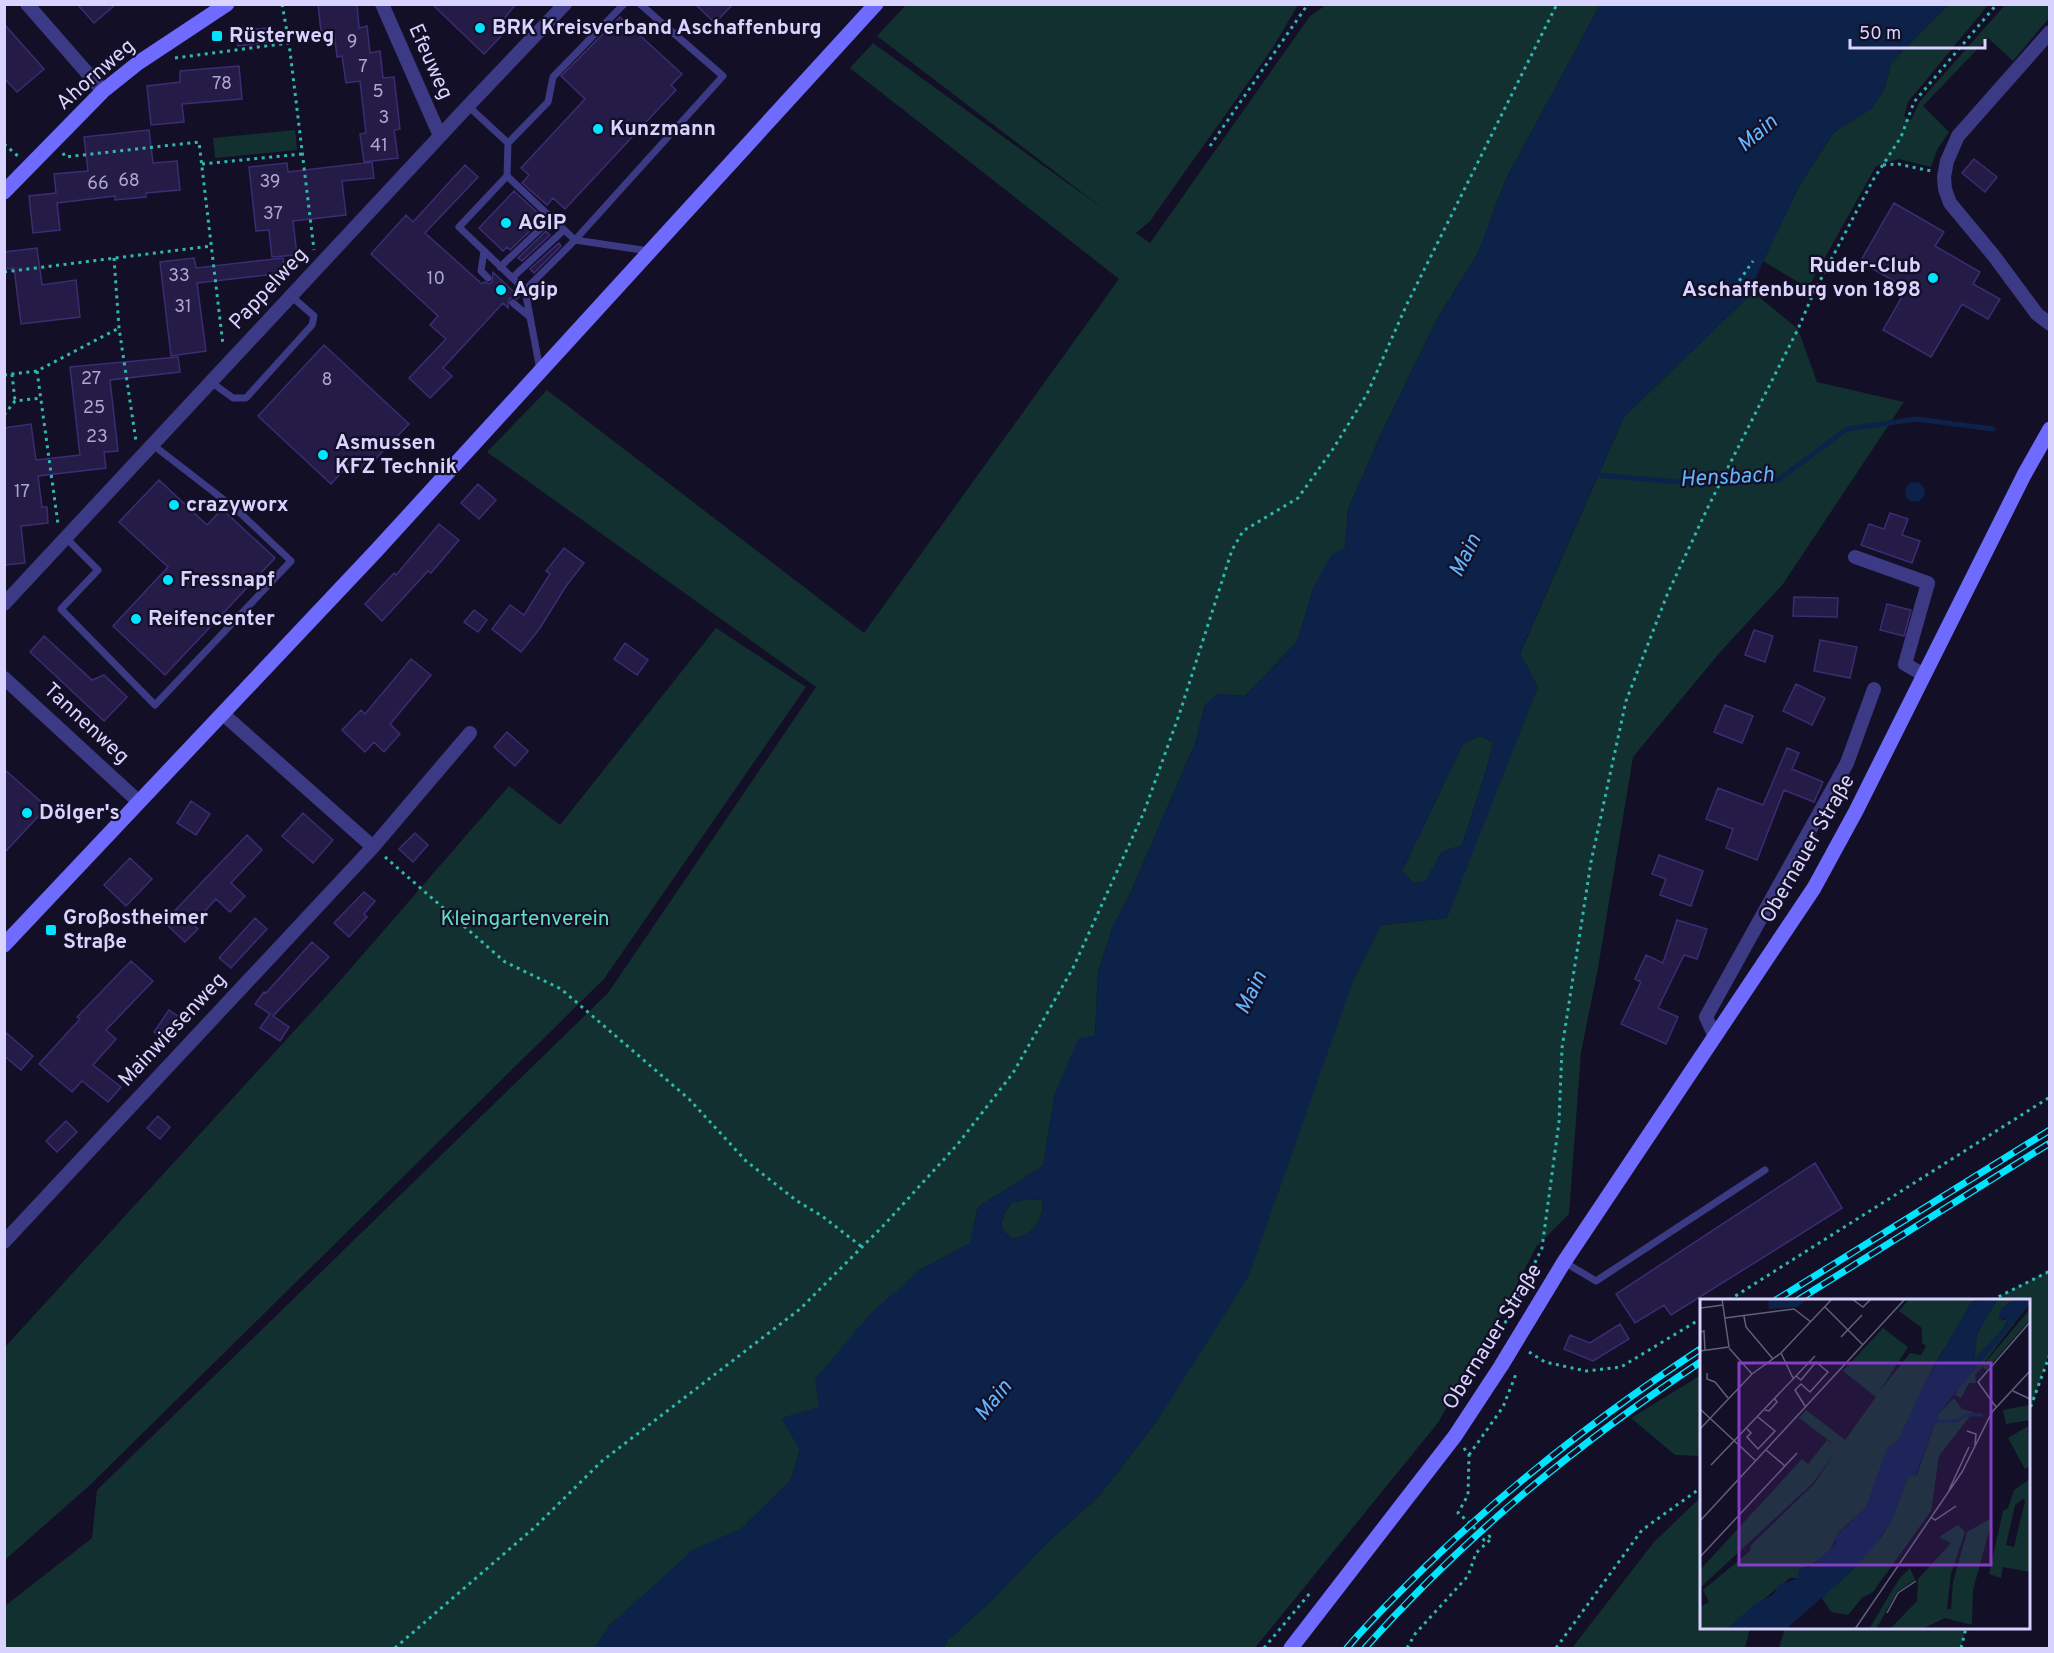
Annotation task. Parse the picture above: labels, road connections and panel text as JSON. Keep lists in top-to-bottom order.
{
  "streets": {
    "main road": ["Ahornweg", "Obernauer Straße"],
    "street": [
      "Efeuweg",
      "Pappelweg",
      "Tannenweg",
      "Mainwiesenweg"
    ]
  },
  "crossings": [
    ["Efeuweg", "Pappelweg"]
  ],
  "water": ["Main", "Hensbach"],
  "parks": ["Kleingartenverein"],
  "places": {
    "other": [
      "BRK Kreisverband Aschaffenburg",
      "Kunzmann",
      "AGIP",
      "Ruder-Club Aschaffenburg von 1898",
      "Agip",
      "Asmussen KFZ Technik",
      "crazyworx",
      "Fressnapf",
      "Reifencenter",
      "Dölger's"
    ],
    "transit": ["Rüsterweg", "Großostheimer Straße"]
  },
  "house_numbers": [
    "9",
    "7",
    "78",
    "5",
    "3",
    "41",
    "68",
    "39",
    "66",
    "37",
    "33",
    "10",
    "31",
    "27",
    "8",
    "25",
    "23",
    "17"
  ],
  "scale_bar": "50 m"
}
